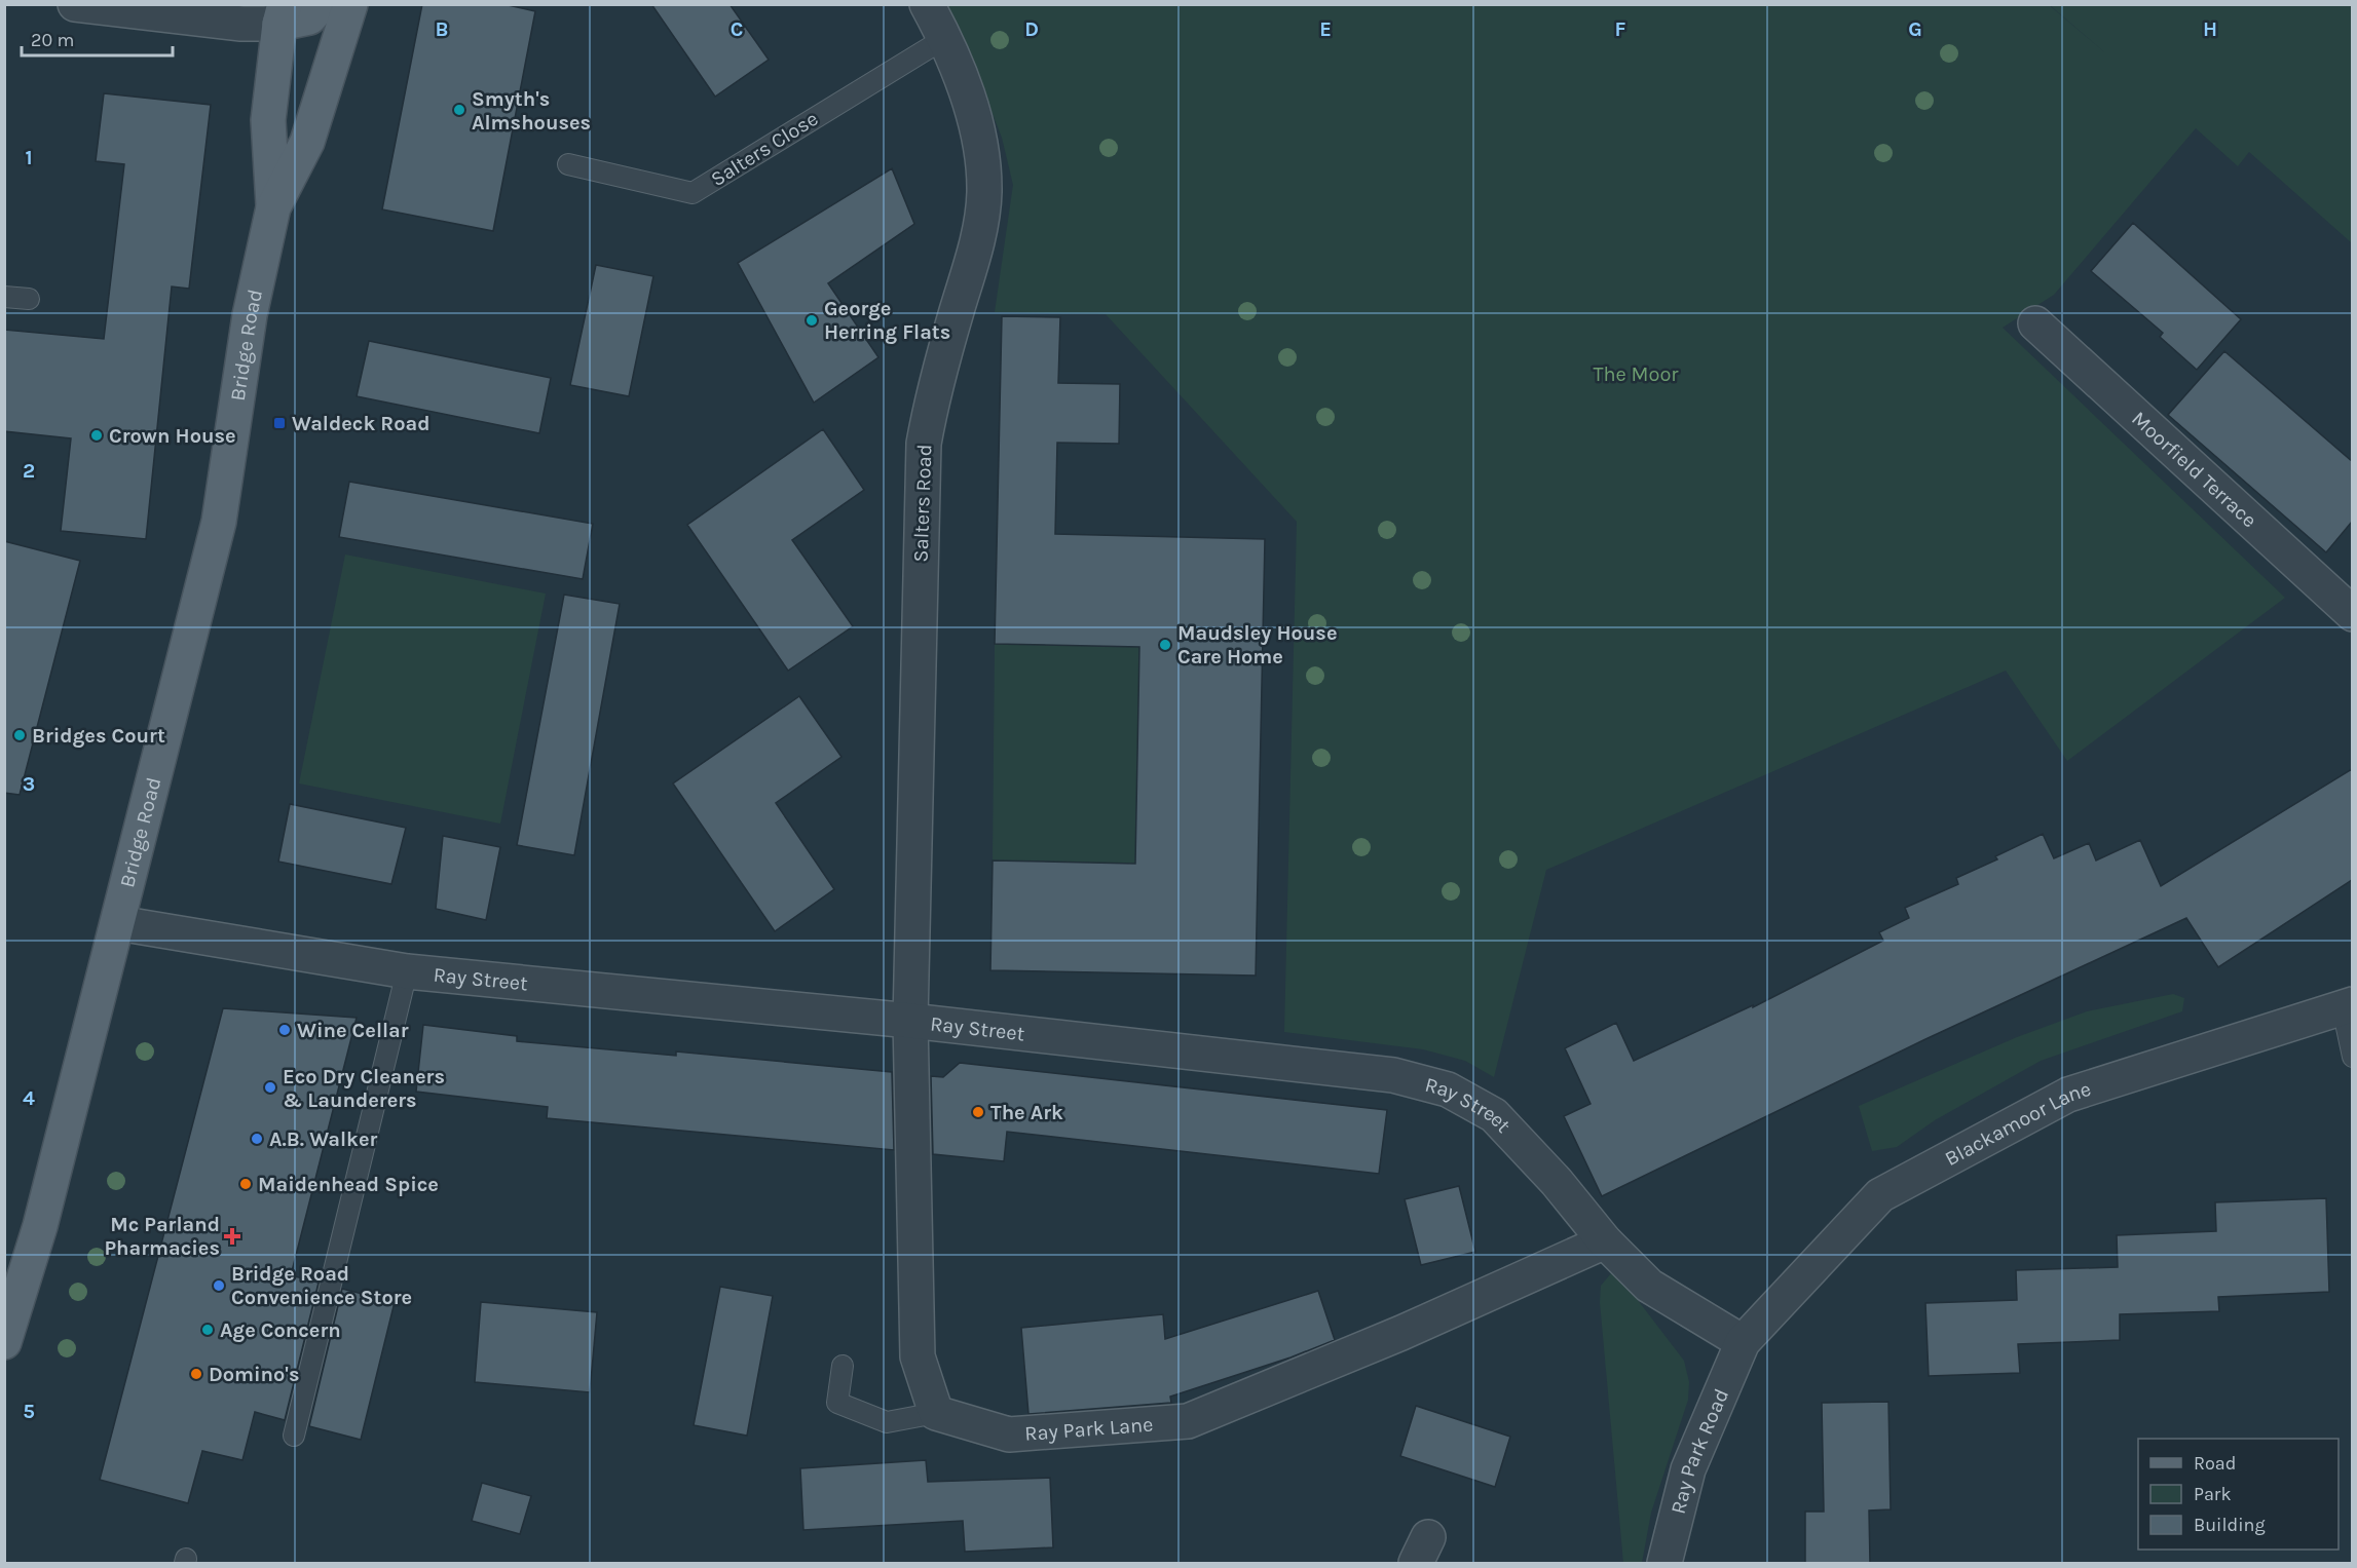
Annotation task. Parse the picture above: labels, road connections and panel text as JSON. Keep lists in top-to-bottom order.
{
  "streets": {
    "main road": ["Bridge Road"],
    "street": [
      "Moorfield Terrace",
      "Salters Road",
      "Ray Street",
      "Blackamoor Lane",
      "Ray Park Lane",
      "Ray Park Road"
    ],
    "lane": ["Salters Close"]
  },
  "crossings": [
    ["Salters Close", "Salters Road"],
    ["Bridge Road", "Ray Street"],
    ["Salters Road", "Ray Street"],
    ["Ray Street", "Blackamoor Lane"],
    ["Ray Street", "Ray Park Lane"],
    ["Ray Street", "Ray Park Road"],
    ["Blackamoor Lane", "Ray Park Road"]
  ],
  "parks": ["The Moor"],
  "places": {
    "other": [
      "Smyth's Almshouses",
      "George Herring Flats",
      "Crown House",
      "Maudsley House Care Home",
      "Bridges Court",
      "Wine Cellar",
      "Eco Dry Cleaners & Launderers",
      "The Ark",
      "A.B. Walker",
      "Maidenhead Spice",
      "Bridge Road Convenience Store",
      "Age Concern",
      "Domino's"
    ],
    "transit": ["Waldeck Road"],
    "health": ["Mc Parland Pharmacies"]
  },
  "legend": ["Road", "Park", "Building"],
  "scale_bar": "20 m",
  "grid": {
    "columns": [
      "B",
      "C",
      "D",
      "E",
      "F",
      "G",
      "H"
    ],
    "rows": [
      "1",
      "2",
      "3",
      "4",
      "5"
    ]
  }
}
